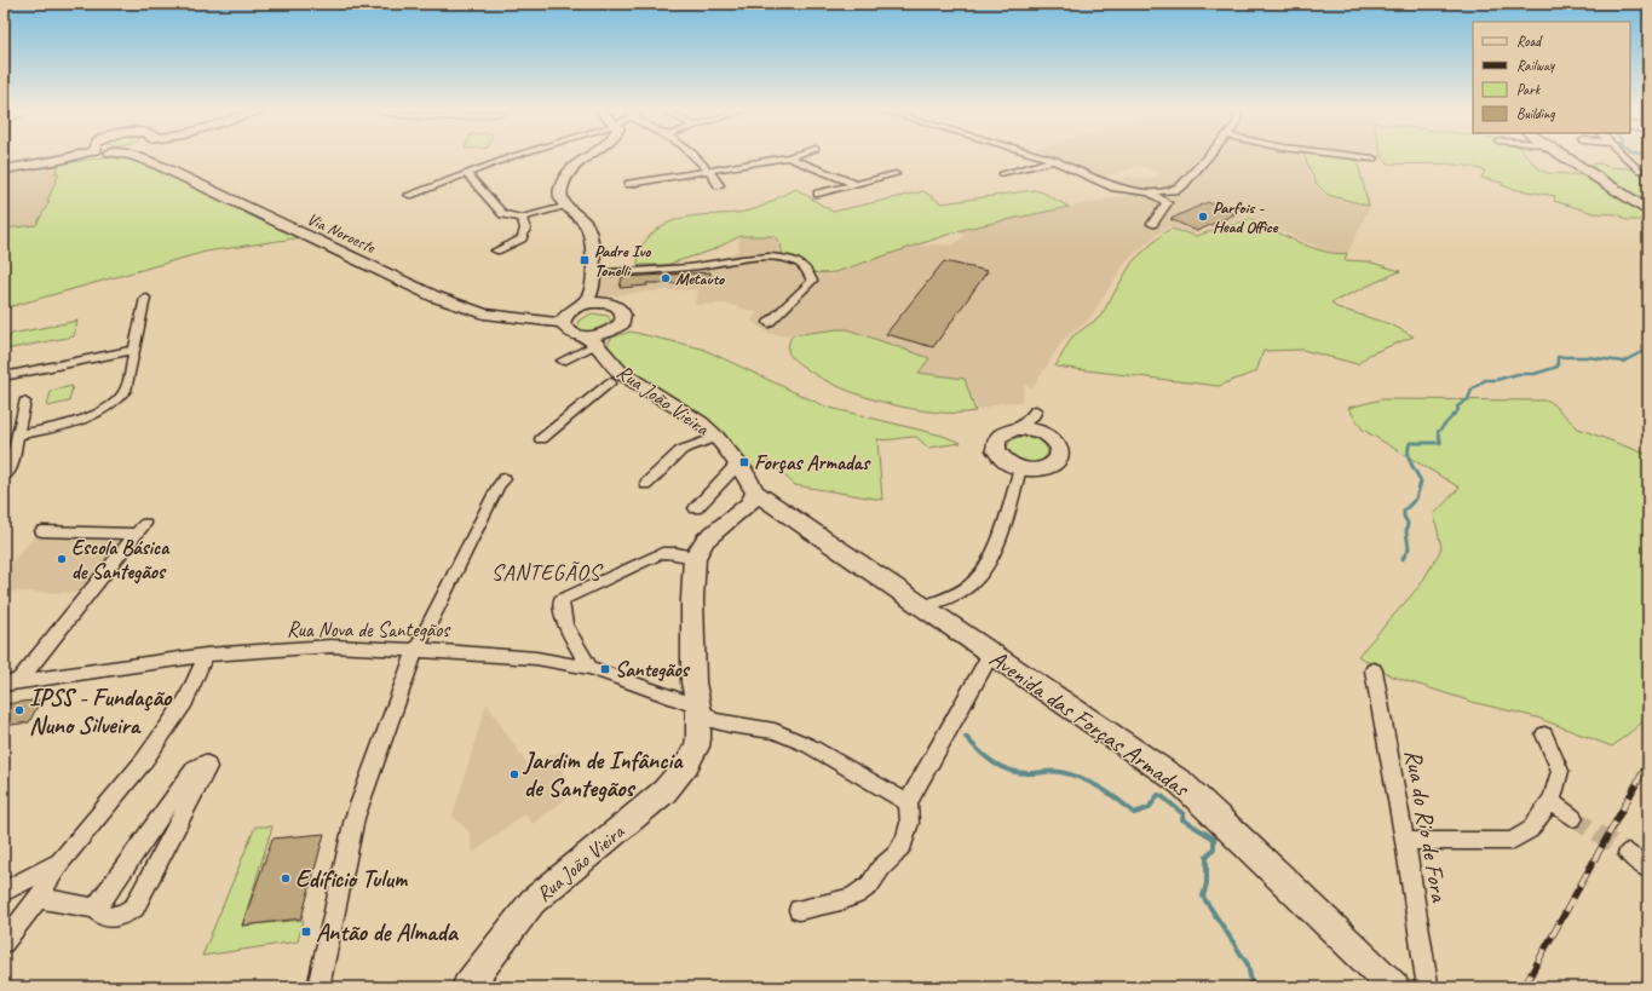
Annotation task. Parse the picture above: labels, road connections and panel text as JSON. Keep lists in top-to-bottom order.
{
  "streets": {
    "street": [
      "Via Noroeste",
      "Rua João Vieira",
      "Rua Nova de Santegãos",
      "Avenida das Forças Armadas",
      "Rua do Rio de Fora"
    ]
  },
  "crossings": [
    ["Via Noroeste", "Rua João Vieira"],
    ["Rua João Vieira", "Rua Nova de Santegãos"],
    ["Rua João Vieira", "Avenida das Forças Armadas"]
  ],
  "districts": ["SANTEGÃOS"],
  "places": {
    "other": [
      "Parfois - Head Office",
      "Metauto",
      "Escola Básica de Santegãos",
      "IPSS - Fundação Nuno Silveira",
      "Jardim de Infância de Santegãos",
      "Edíficio Tulum"
    ],
    "transit": [
      "Padre Ivo Tonelli",
      "Forças Armadas",
      "Santegãos",
      "Antão de Almada"
    ]
  },
  "legend": [
    "Road",
    "Railway",
    "Park",
    "Building"
  ]
}
